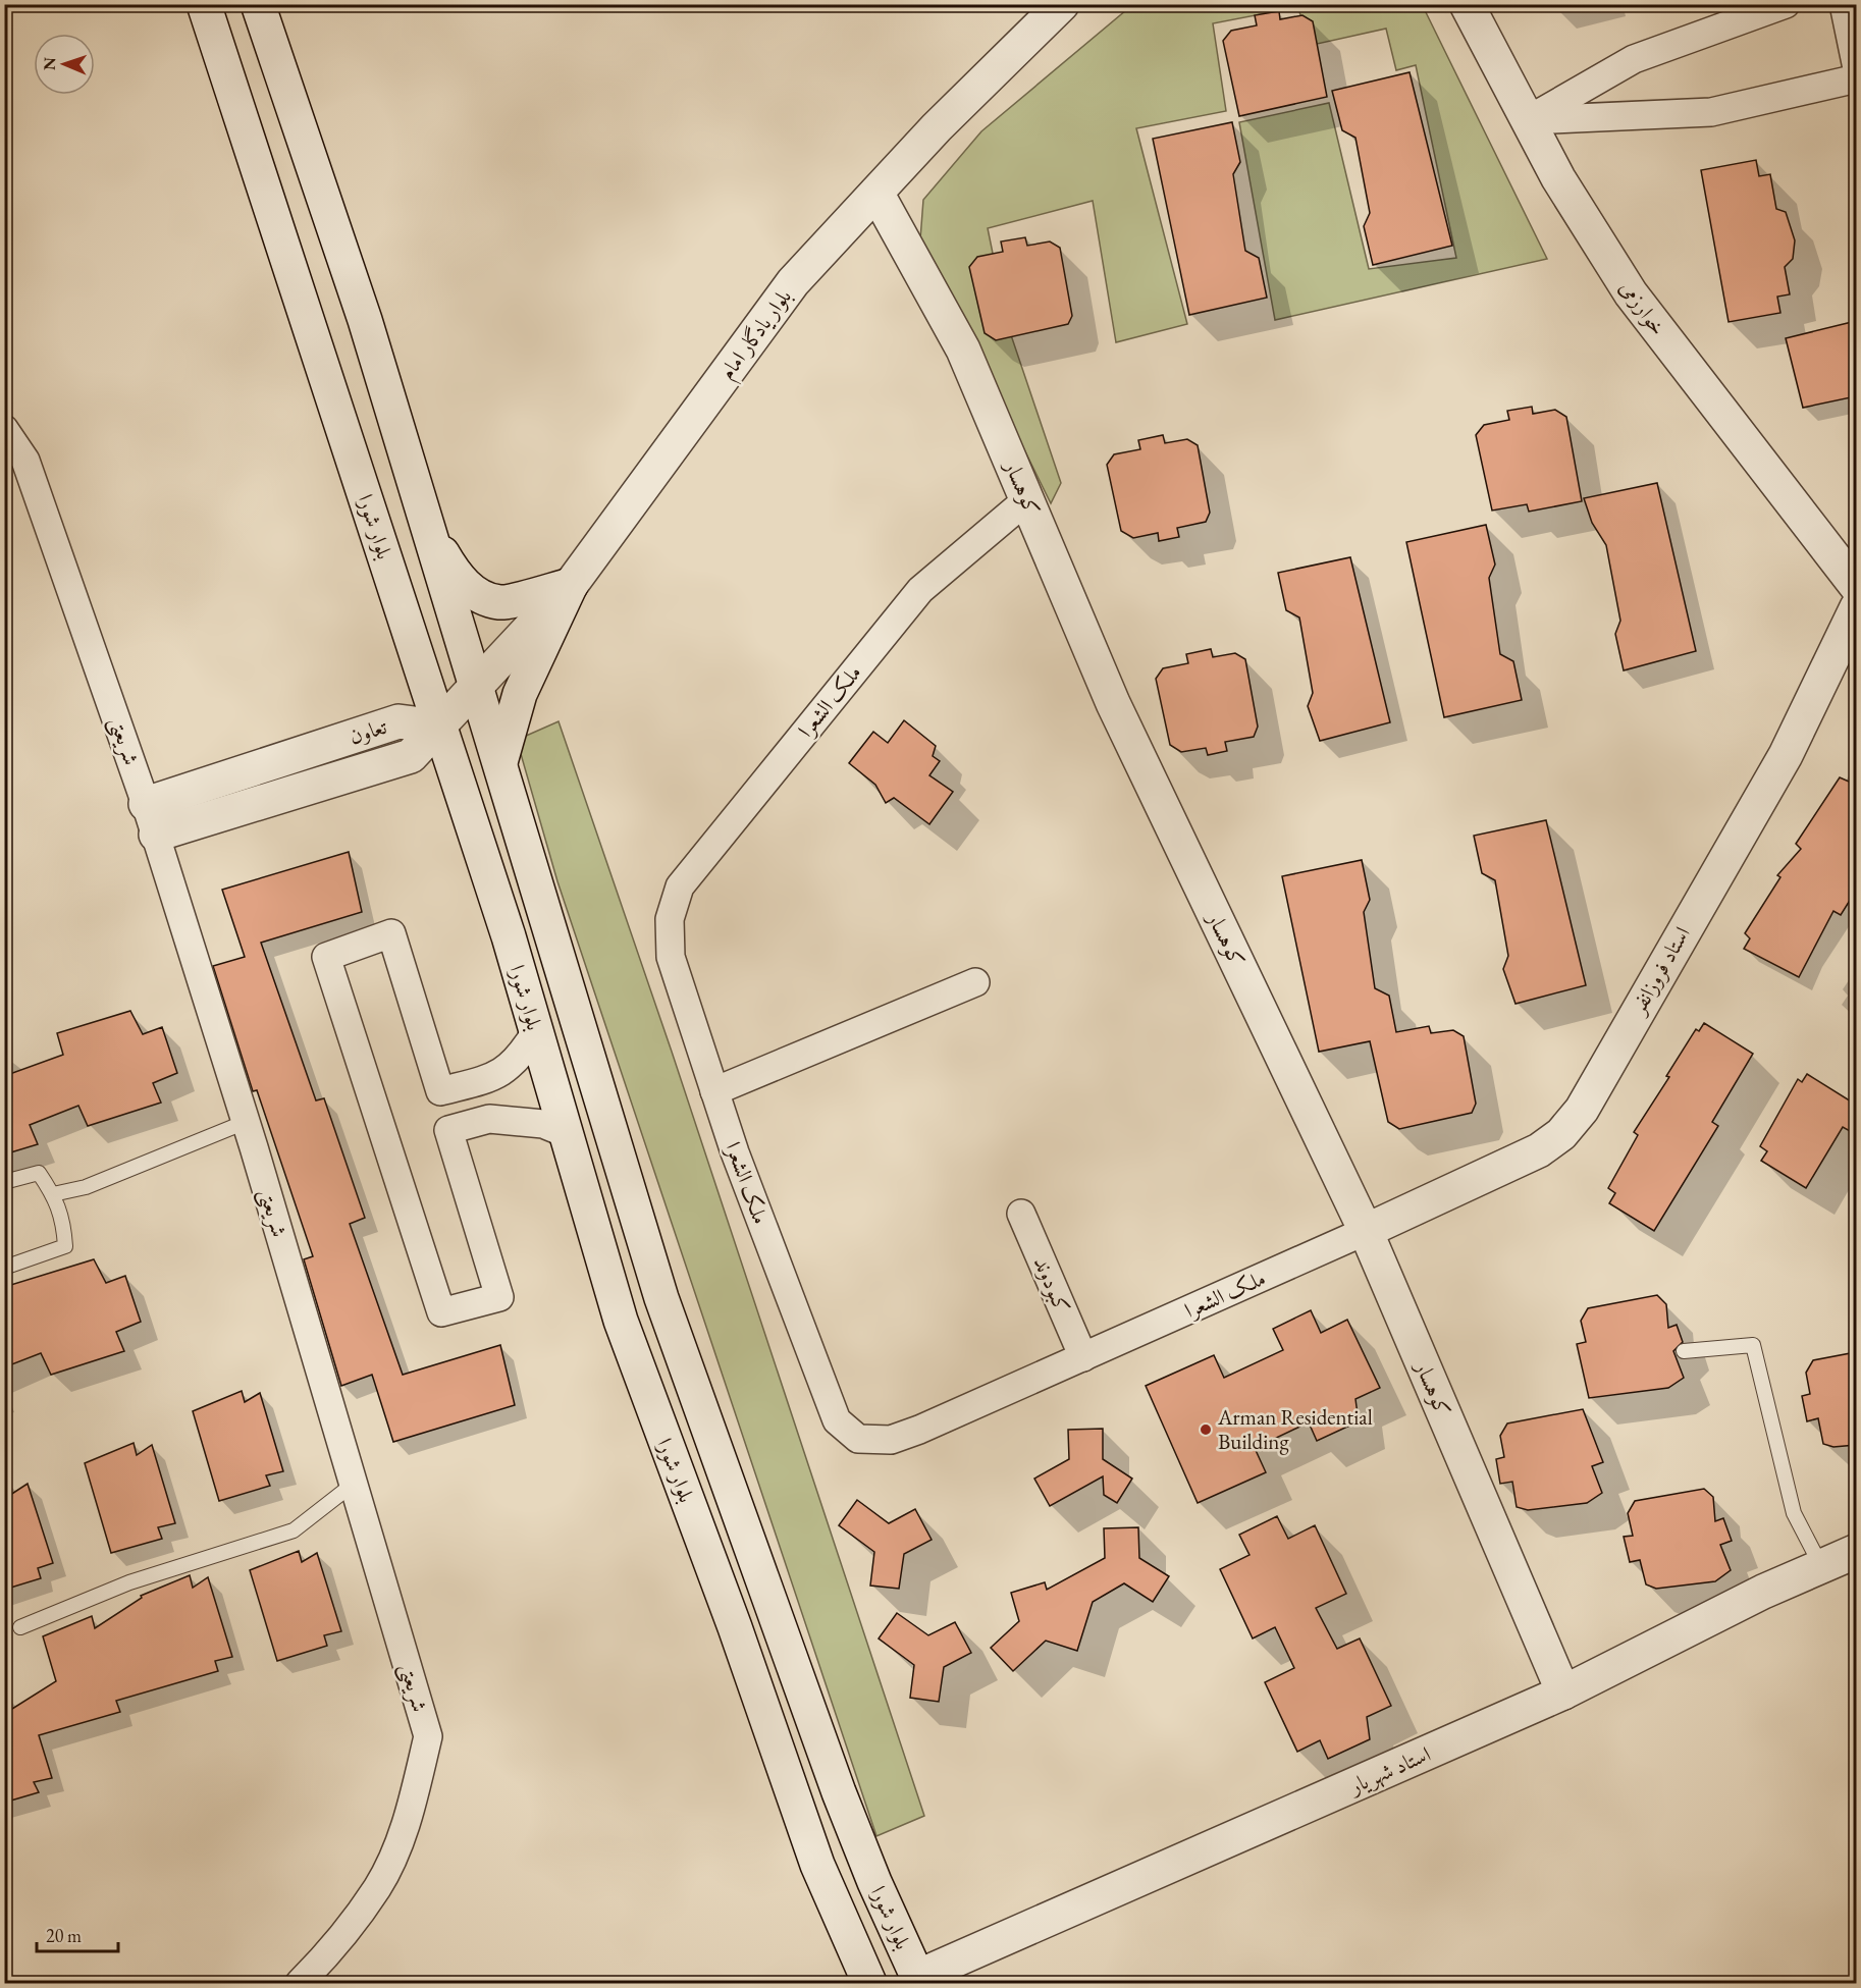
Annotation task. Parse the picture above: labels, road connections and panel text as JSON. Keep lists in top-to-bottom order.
{
  "streets": {
    "street": [
      "خوارزمی",
      "بلوار یادگار امام",
      "کوهسار",
      "بلوار شورا",
      "ملک الشعرا",
      "تعاون",
      "شریعتی",
      "استاد فروزانفر",
      "کبودوند",
      "استاد شهریار"
    ]
  },
  "crossings": [
    ["بلوار یادگار امام", "کوهسار"],
    ["بلوار یادگار امام", "بلوار شورا"],
    ["بلوار یادگار امام", "تعاون"],
    ["کوهسار", "ملک الشعرا"],
    ["کوهسار", "استاد فروزانفر"],
    ["کوهسار", "استاد شهریار"],
    ["بلوار شورا", "تعاون"],
    ["بلوار شورا", "استاد شهریار"],
    ["ملک الشعرا", "استاد فروزانفر"],
    ["ملک الشعرا", "کبودوند"],
    ["تعاون", "شریعتی"]
  ],
  "places": ["Arman Residential Building"],
  "scale_bar": "20 m",
  "north": "left"
}
